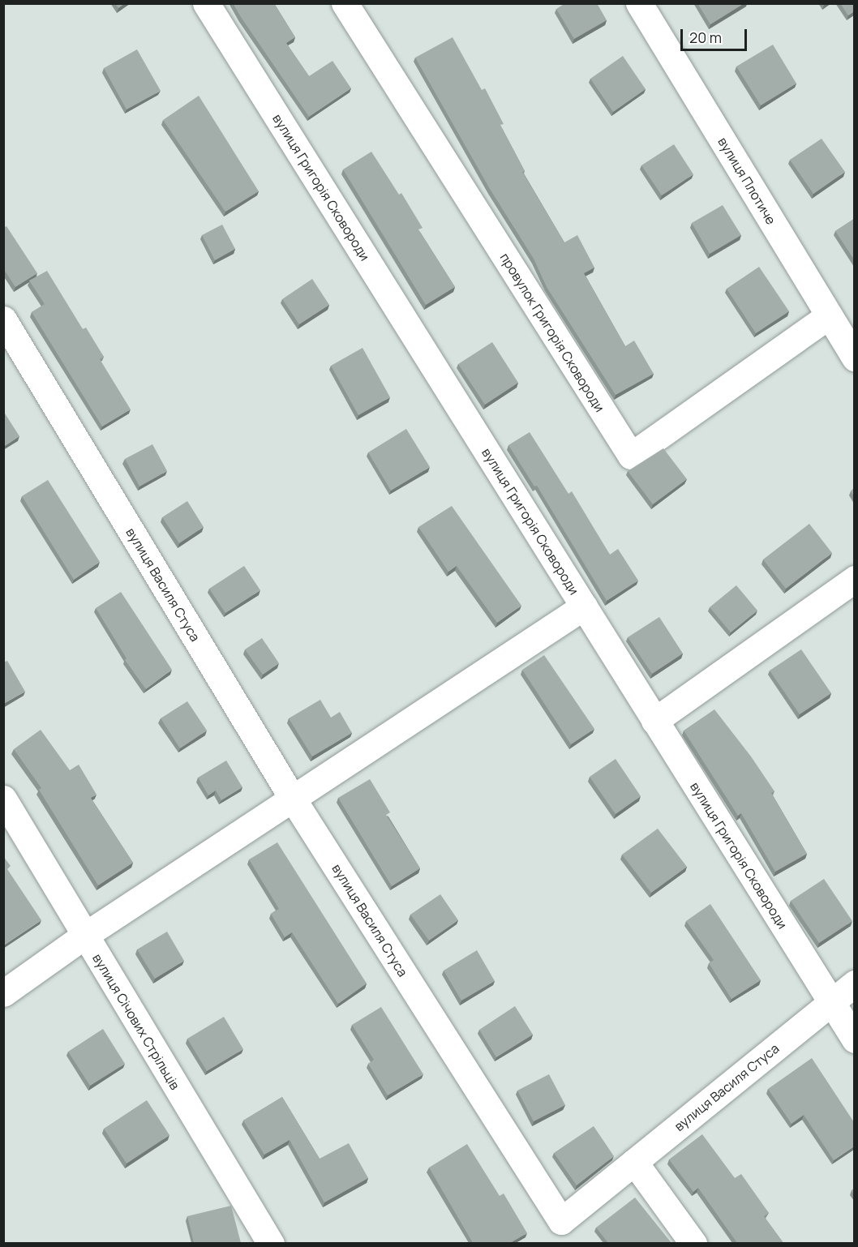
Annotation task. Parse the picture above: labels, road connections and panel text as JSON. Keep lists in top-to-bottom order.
{
  "streets": {
    "street": [
      "вулиця Плотиче",
      "вулиця Григорія Сковороди",
      "провулок Григорія Сковороди",
      "вулиця Василя Стуса",
      "вулиця Січових Стрільців"
    ]
  },
  "crossings": [
    ["вулиця Плотиче", "провулок Григорія Сковороди"],
    ["вулиця Григорія Сковороди", "вулиця Василя Стуса"]
  ],
  "scale_bar": "20 m"
}
